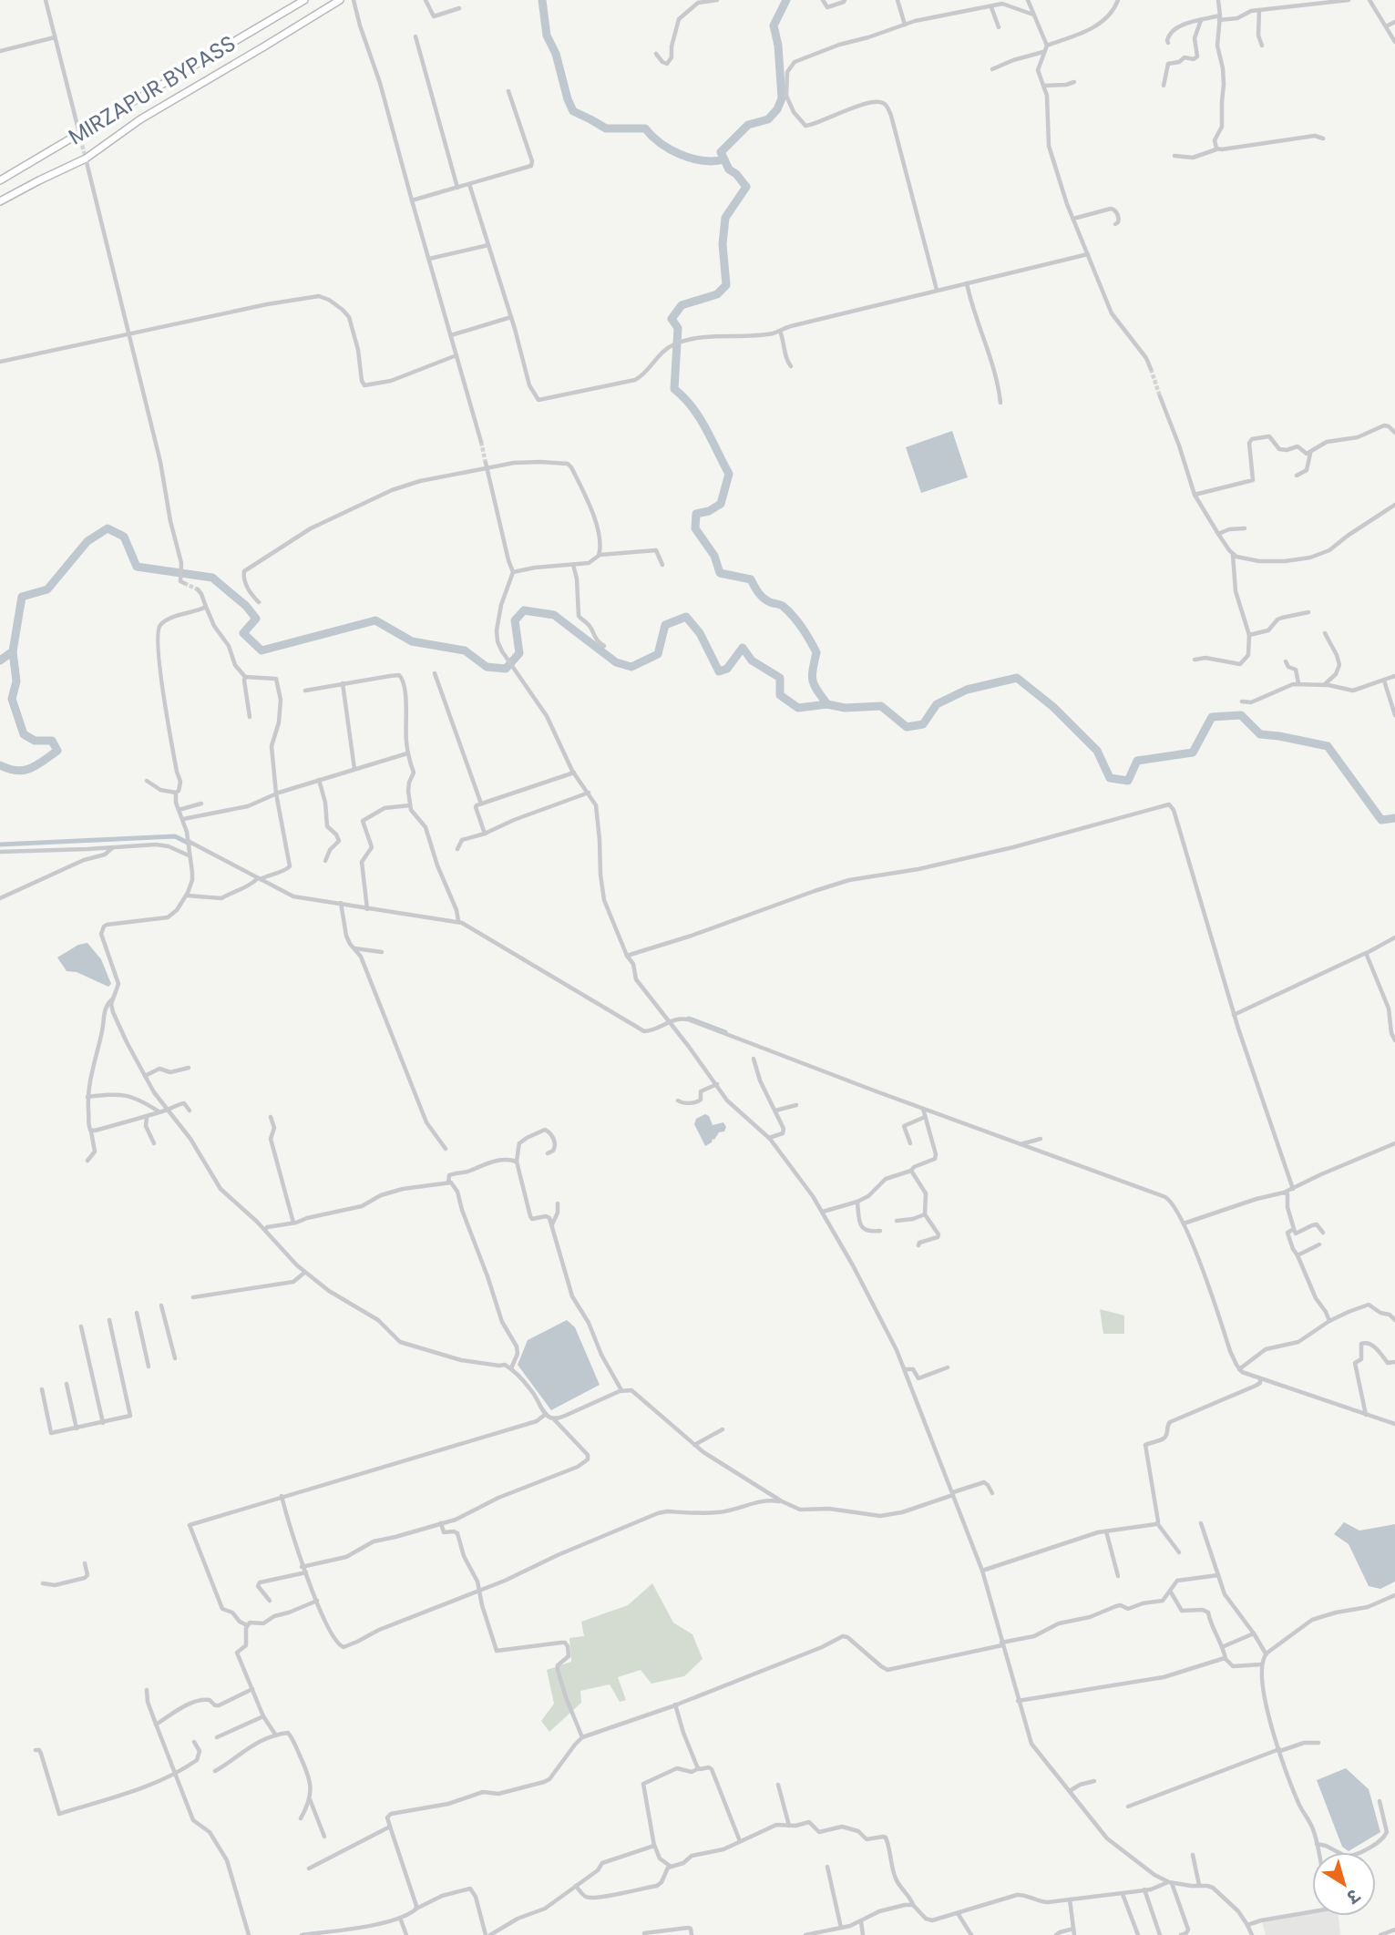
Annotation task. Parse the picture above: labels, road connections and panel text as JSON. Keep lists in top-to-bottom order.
{
  "streets": {
    "highway": ["MIRZAPUR BYPASS"]
  },
  "north": "bottom right"
}
